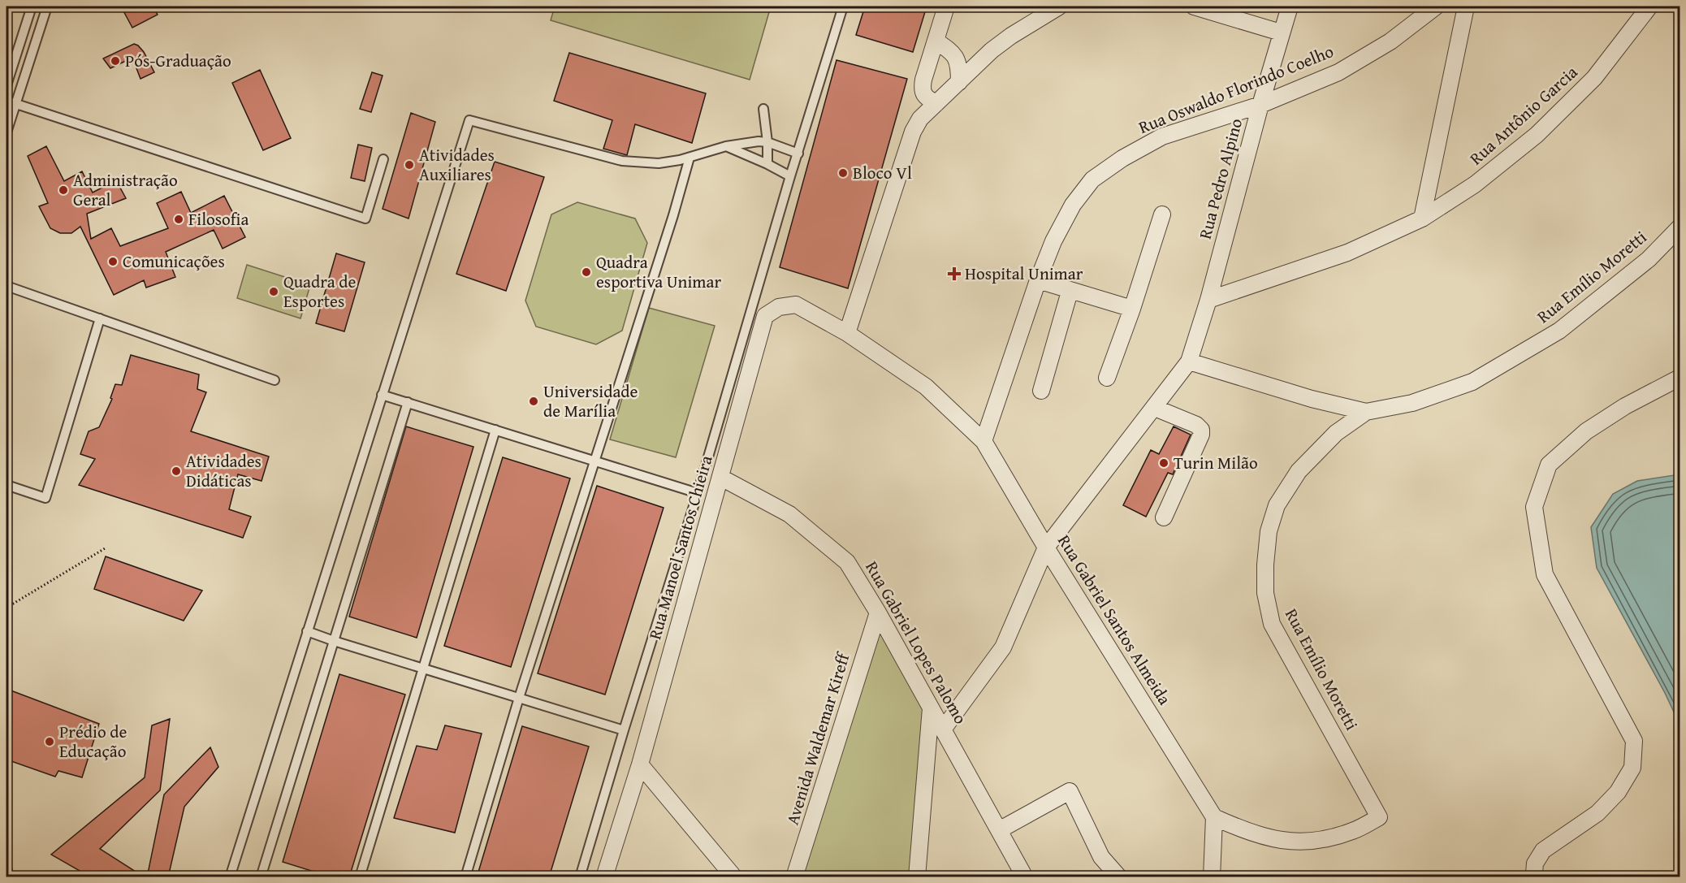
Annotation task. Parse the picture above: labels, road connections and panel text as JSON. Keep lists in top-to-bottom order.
{
  "streets": {
    "street": [
      "Rua Oswaldo Florindo Coelho",
      "Rua Antônio Garcia",
      "Rua Pedro Alpino",
      "Rua Emílio Moretti",
      "Rua Manoel Santos Chieira",
      "Rua Gabriel Santos Almeida",
      "Rua Gabriel Lopes Palomo",
      "Avenida Waldemar Kireff"
    ]
  },
  "crossings": [
    ["Rua Oswaldo Florindo Coelho", "Rua Pedro Alpino"],
    ["Rua Oswaldo Florindo Coelho", "Rua Gabriel Santos Almeida"],
    ["Rua Antônio Garcia", "Rua Pedro Alpino"],
    ["Rua Pedro Alpino", "Rua Gabriel Santos Almeida"],
    ["Rua Pedro Alpino", "Rua Gabriel Lopes Palomo"],
    ["Rua Emílio Moretti", "Rua Gabriel Santos Almeida"],
    ["Rua Manoel Santos Chieira", "Rua Gabriel Santos Almeida"],
    ["Rua Manoel Santos Chieira", "Rua Gabriel Lopes Palomo"],
    ["Rua Gabriel Lopes Palomo", "Avenida Waldemar Kireff"]
  ],
  "places": {
    "other": [
      "Pós-Graduação",
      "Atividades Auxiliares",
      "Bloco Vl",
      "Administração Geral",
      "Filosofia",
      "Comunicações",
      "Quadra esportiva Unimar",
      "Quadra de Esportes",
      "Universidade de Marília",
      "Turin Milão",
      "Atividades Didáticas",
      "Prédio de Educação"
    ],
    "health": ["Hospital Unimar"]
  }
}
